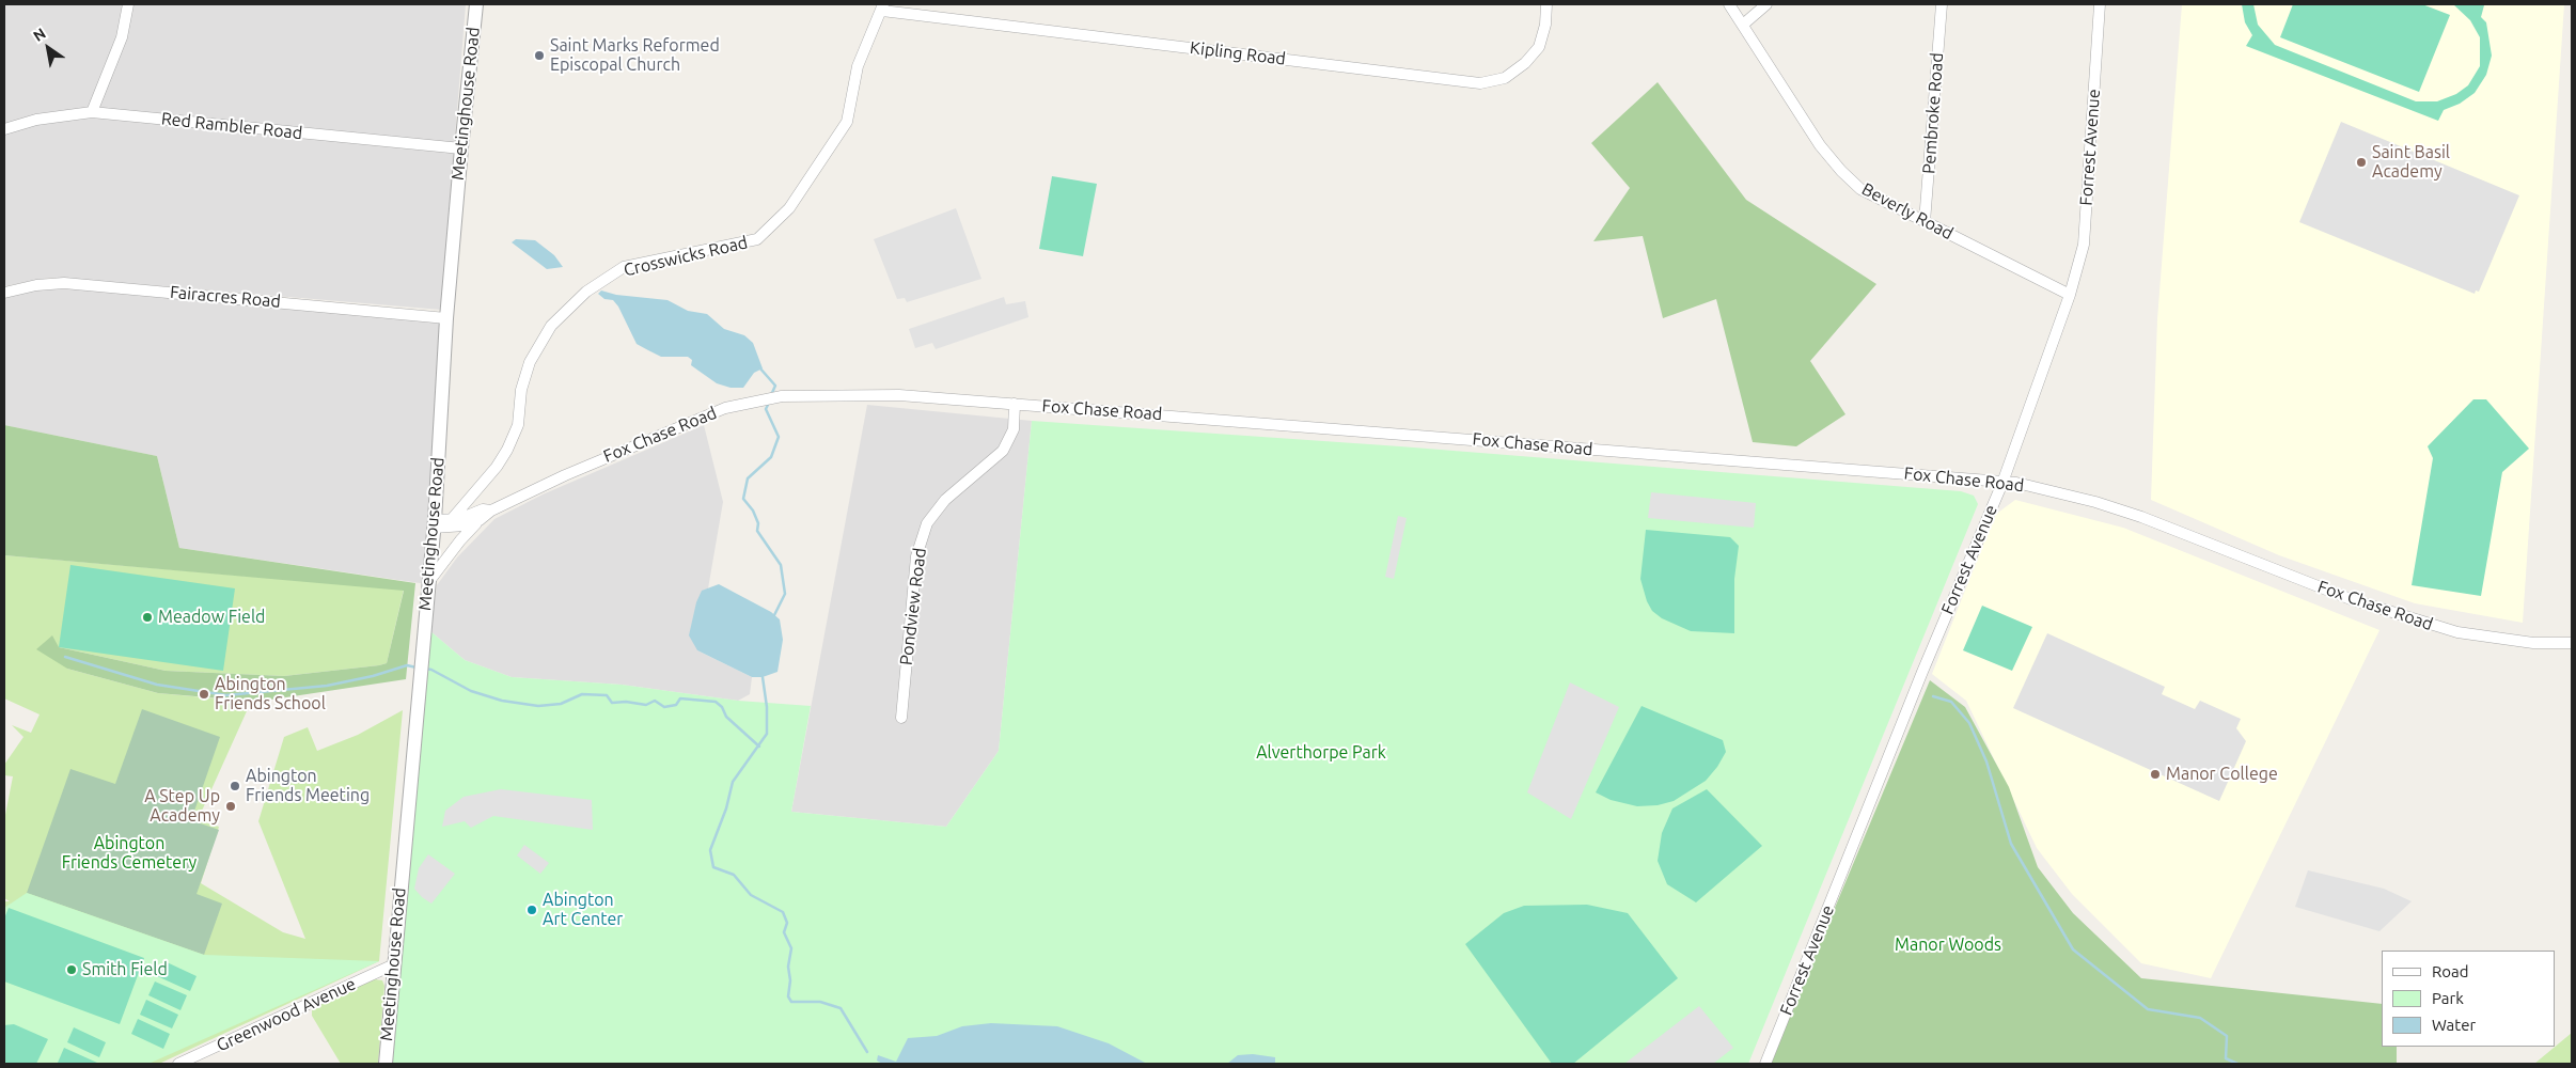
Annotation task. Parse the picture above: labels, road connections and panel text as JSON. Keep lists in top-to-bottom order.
{
  "streets": {
    "street": [
      "Kipling Road",
      "Meetinghouse Road",
      "Pembroke Road",
      "Red Rambler Road",
      "Forrest Avenue",
      "Beverly Road",
      "Crosswicks Road",
      "Fairacres Road",
      "Fox Chase Road",
      "Pondview Road",
      "Greenwood Avenue"
    ]
  },
  "crossings": [
    ["Kipling Road", "Crosswicks Road"],
    ["Meetinghouse Road", "Red Rambler Road"],
    ["Meetinghouse Road", "Fairacres Road"],
    ["Meetinghouse Road", "Fox Chase Road"],
    ["Meetinghouse Road", "Greenwood Avenue"],
    ["Pembroke Road", "Beverly Road"],
    ["Forrest Avenue", "Beverly Road"],
    ["Forrest Avenue", "Fox Chase Road"],
    ["Crosswicks Road", "Fox Chase Road"],
    ["Fox Chase Road", "Pondview Road"]
  ],
  "parks": ["Alverthorpe Park", "Abington Friends Cemetery", "Manor Woods"],
  "places": [
    "Saint Marks Reformed Episcopal Church",
    "Saint Basil Academy",
    "Meadow Field",
    "Abington Friends School",
    "Manor College",
    "Abington Friends Meeting",
    "A Step Up Academy",
    "Abington Art Center",
    "Smith Field"
  ],
  "legend": ["Road", "Park", "Water"],
  "north": "top left"
}
